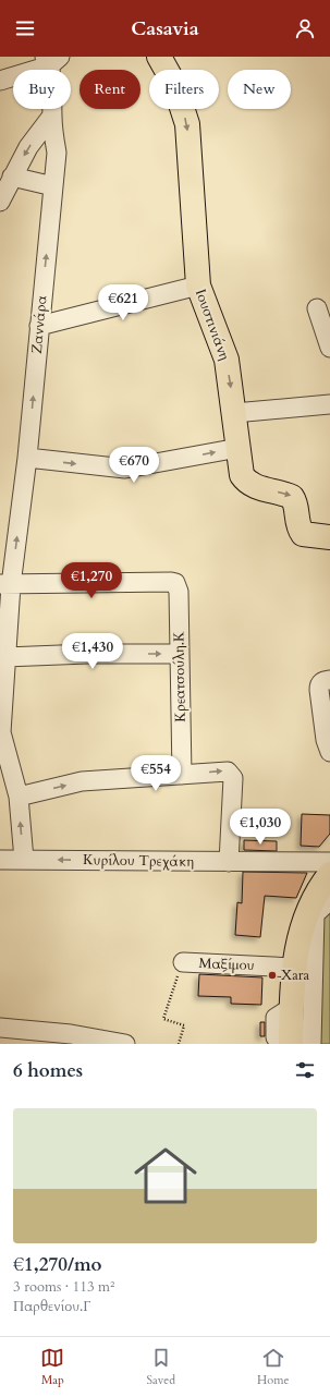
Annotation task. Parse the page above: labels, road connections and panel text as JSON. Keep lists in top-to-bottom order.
{
  "streets": {
    "main road": ["Ιουστινιάνη"],
    "street": [
      "Ζαννάρα",
      "Κρεατσούλη.Κ",
      "Κυρίλου Τρεχάκη",
      "Μαξίμου"
    ]
  },
  "crossings": [
    ["Ζαννάρα", "Κρεατσούλη.Κ"],
    ["Ζαννάρα", "Κυρίλου Τρεχάκη"]
  ],
  "one_way": ["Ζαννάρα", "Ιουστινιάνη"],
  "places": ["Xara"],
  "page": {
    "header": "Casavia",
    "chip": [
      "Buy",
      "Rent",
      "Filters",
      "New"
    ],
    "price": [
      "€621",
      "€670",
      "€1,270",
      "€1,430",
      "€554",
      "€1,030"
    ],
    "heading": "6 homes",
    "list": [
      {
        "name": "€1,270/mo",
        "note": "3 rooms · 113 m² · Παρθενίου.Γ"
      }
    ],
    "tabs": ["Map", "Saved", "Home"]
  }
}
